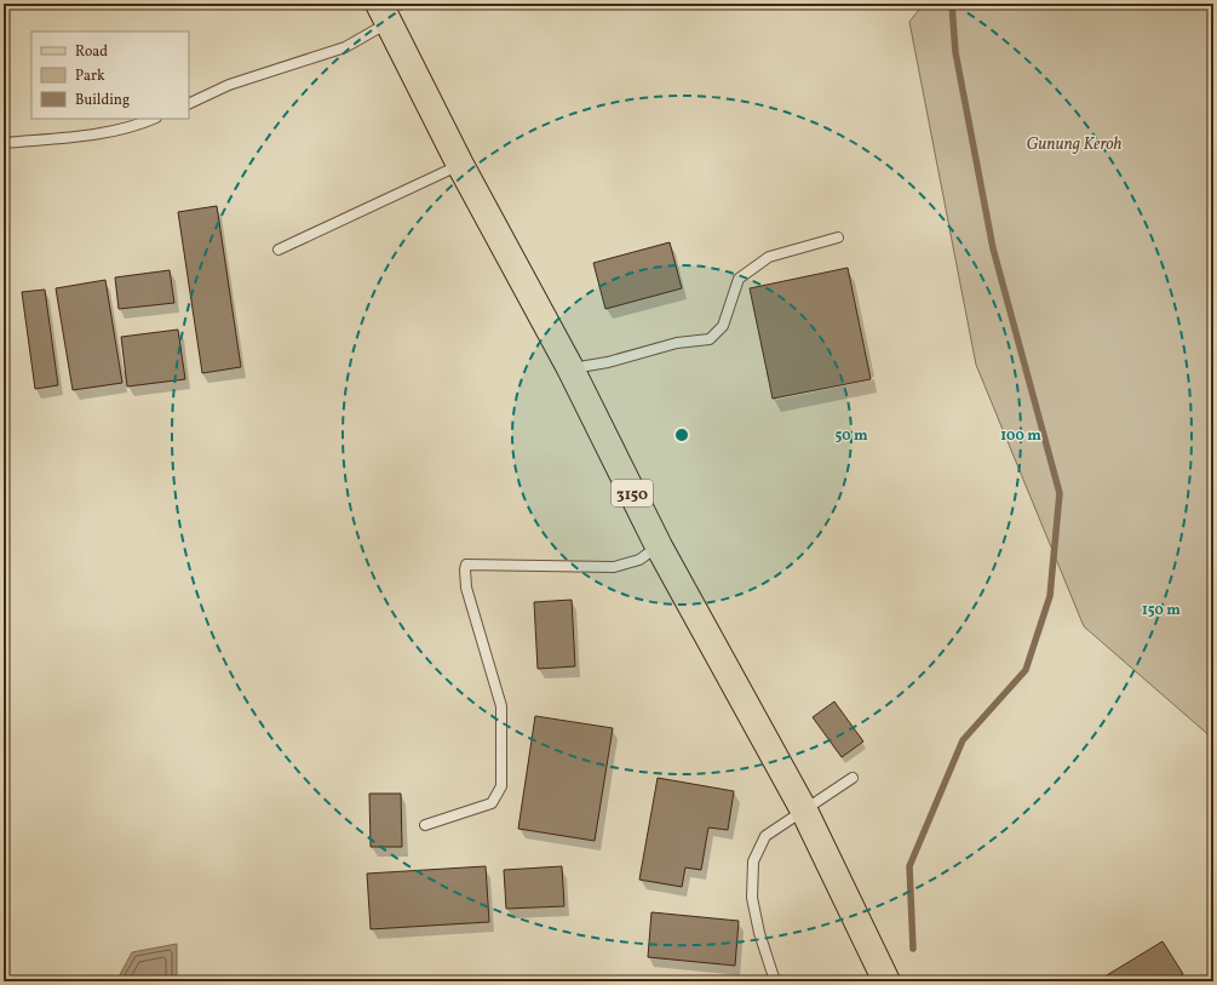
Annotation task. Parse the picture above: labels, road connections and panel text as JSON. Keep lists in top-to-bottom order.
{
  "streets": {
    "main road": ["3150"]
  },
  "parks": ["Gunung Keroh"],
  "legend": ["Road", "Park", "Building"],
  "rings": ["50 m", "100 m", "150 m"]
}
